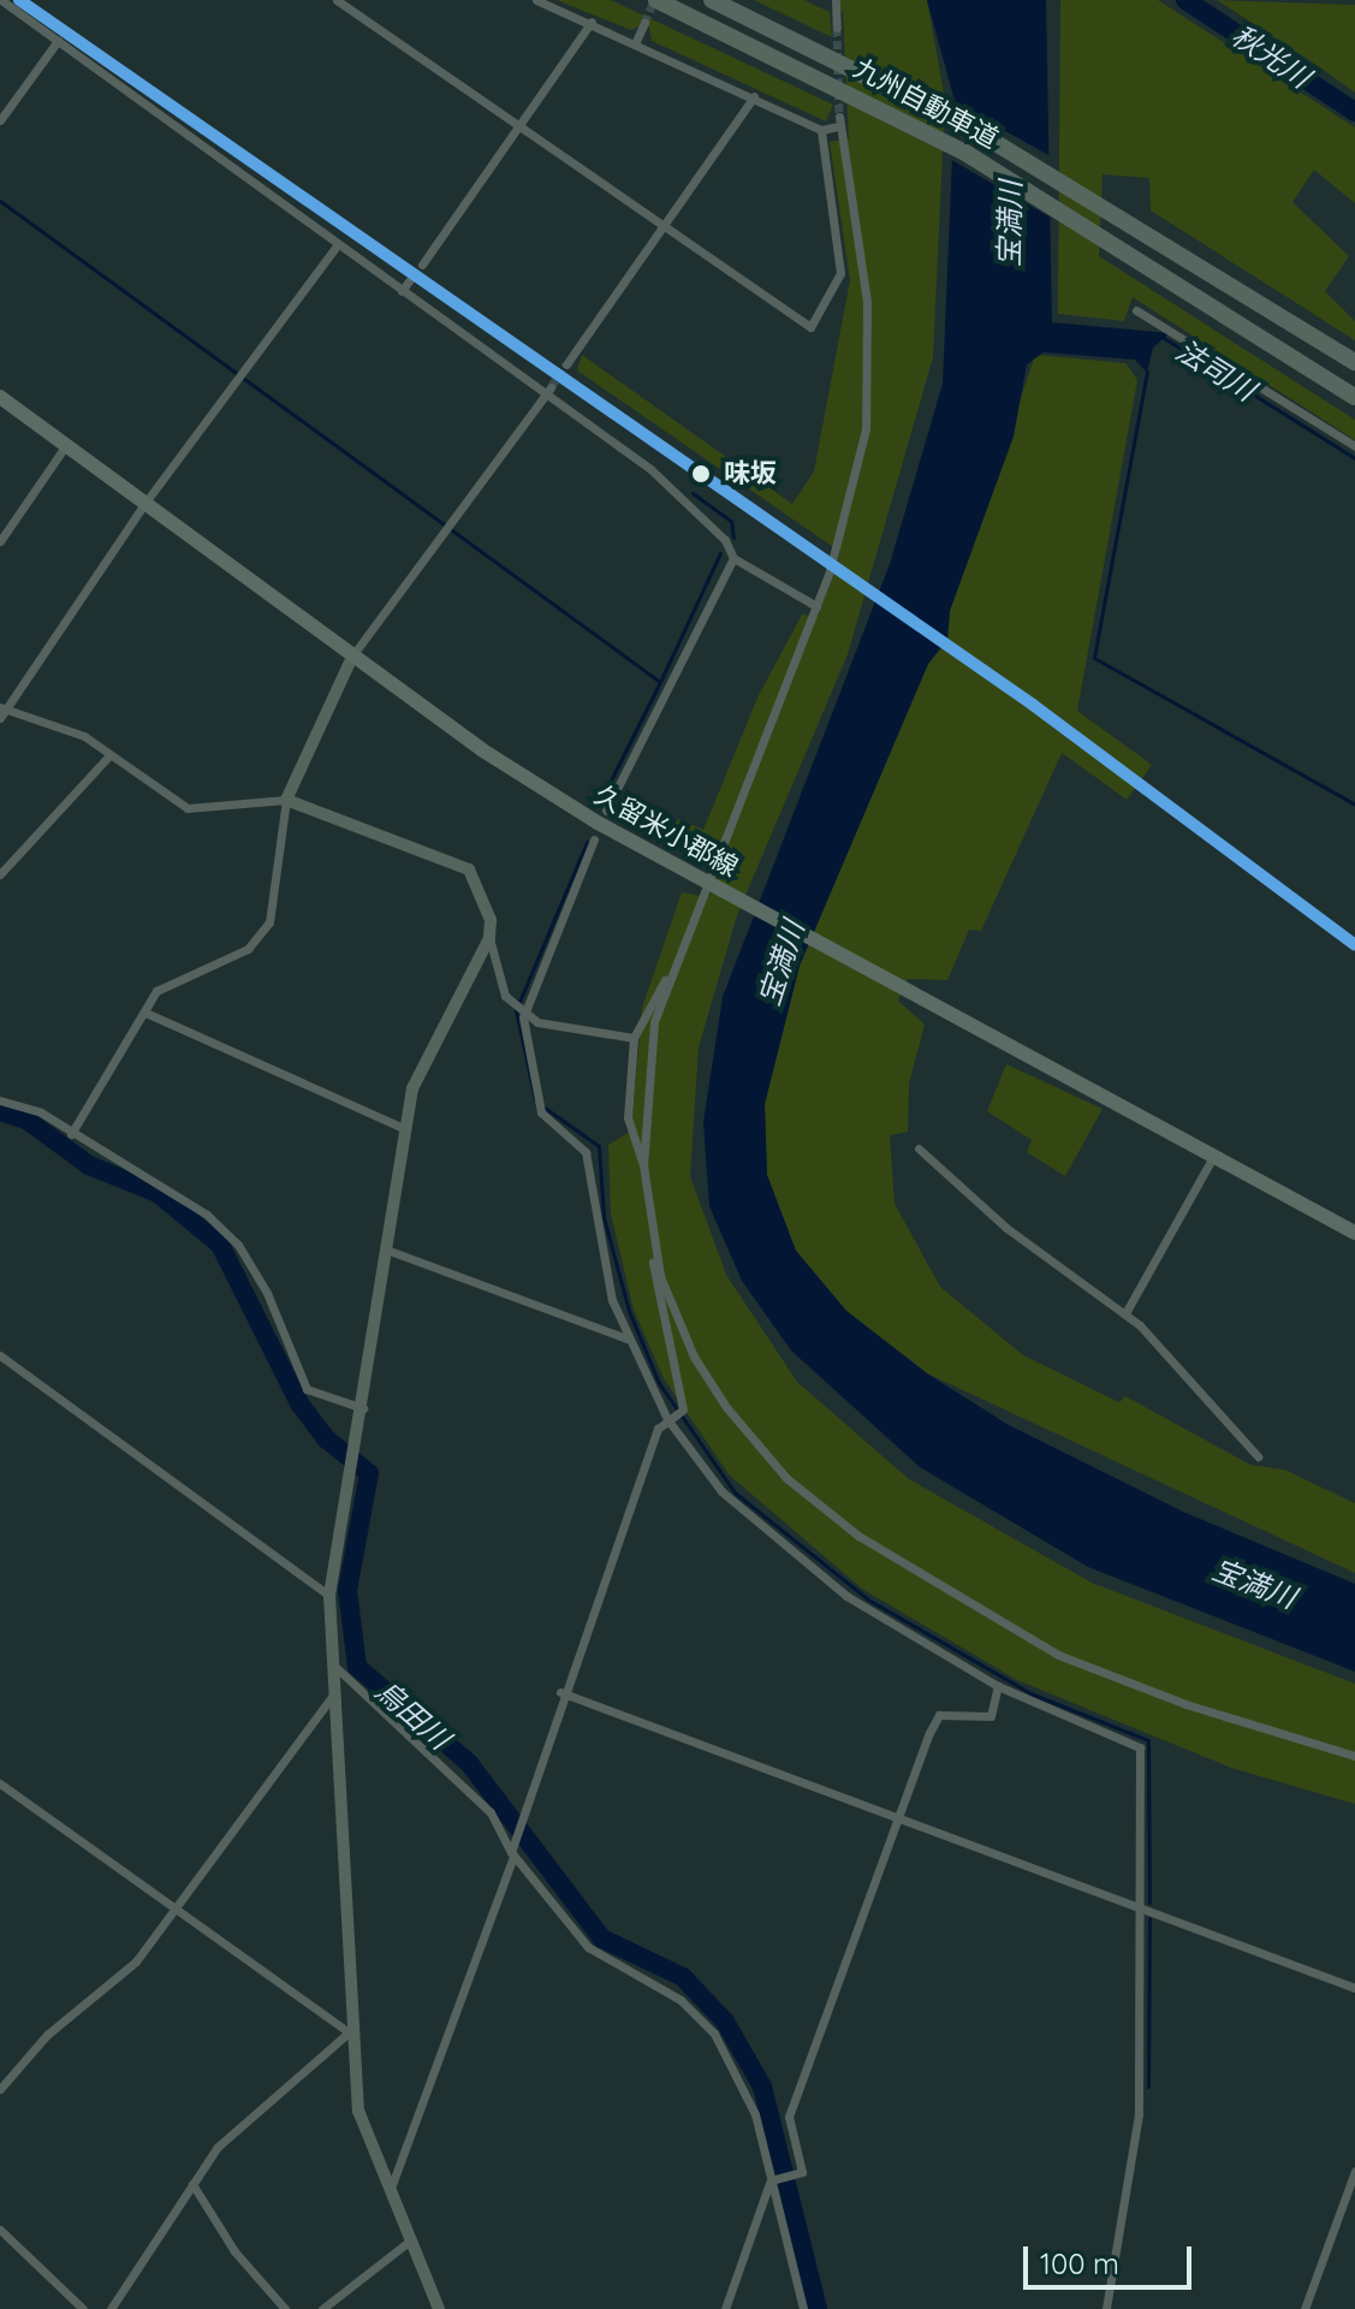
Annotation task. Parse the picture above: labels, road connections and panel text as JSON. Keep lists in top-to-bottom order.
{
  "streets": {
    "highway": ["九州自動車道"],
    "main road": ["久留米小郡線"]
  },
  "water": [
    "秋光川",
    "宝満川",
    "法司川",
    "烏田川"
  ],
  "places": ["味坂"],
  "scale_bar": "100 m"
}
